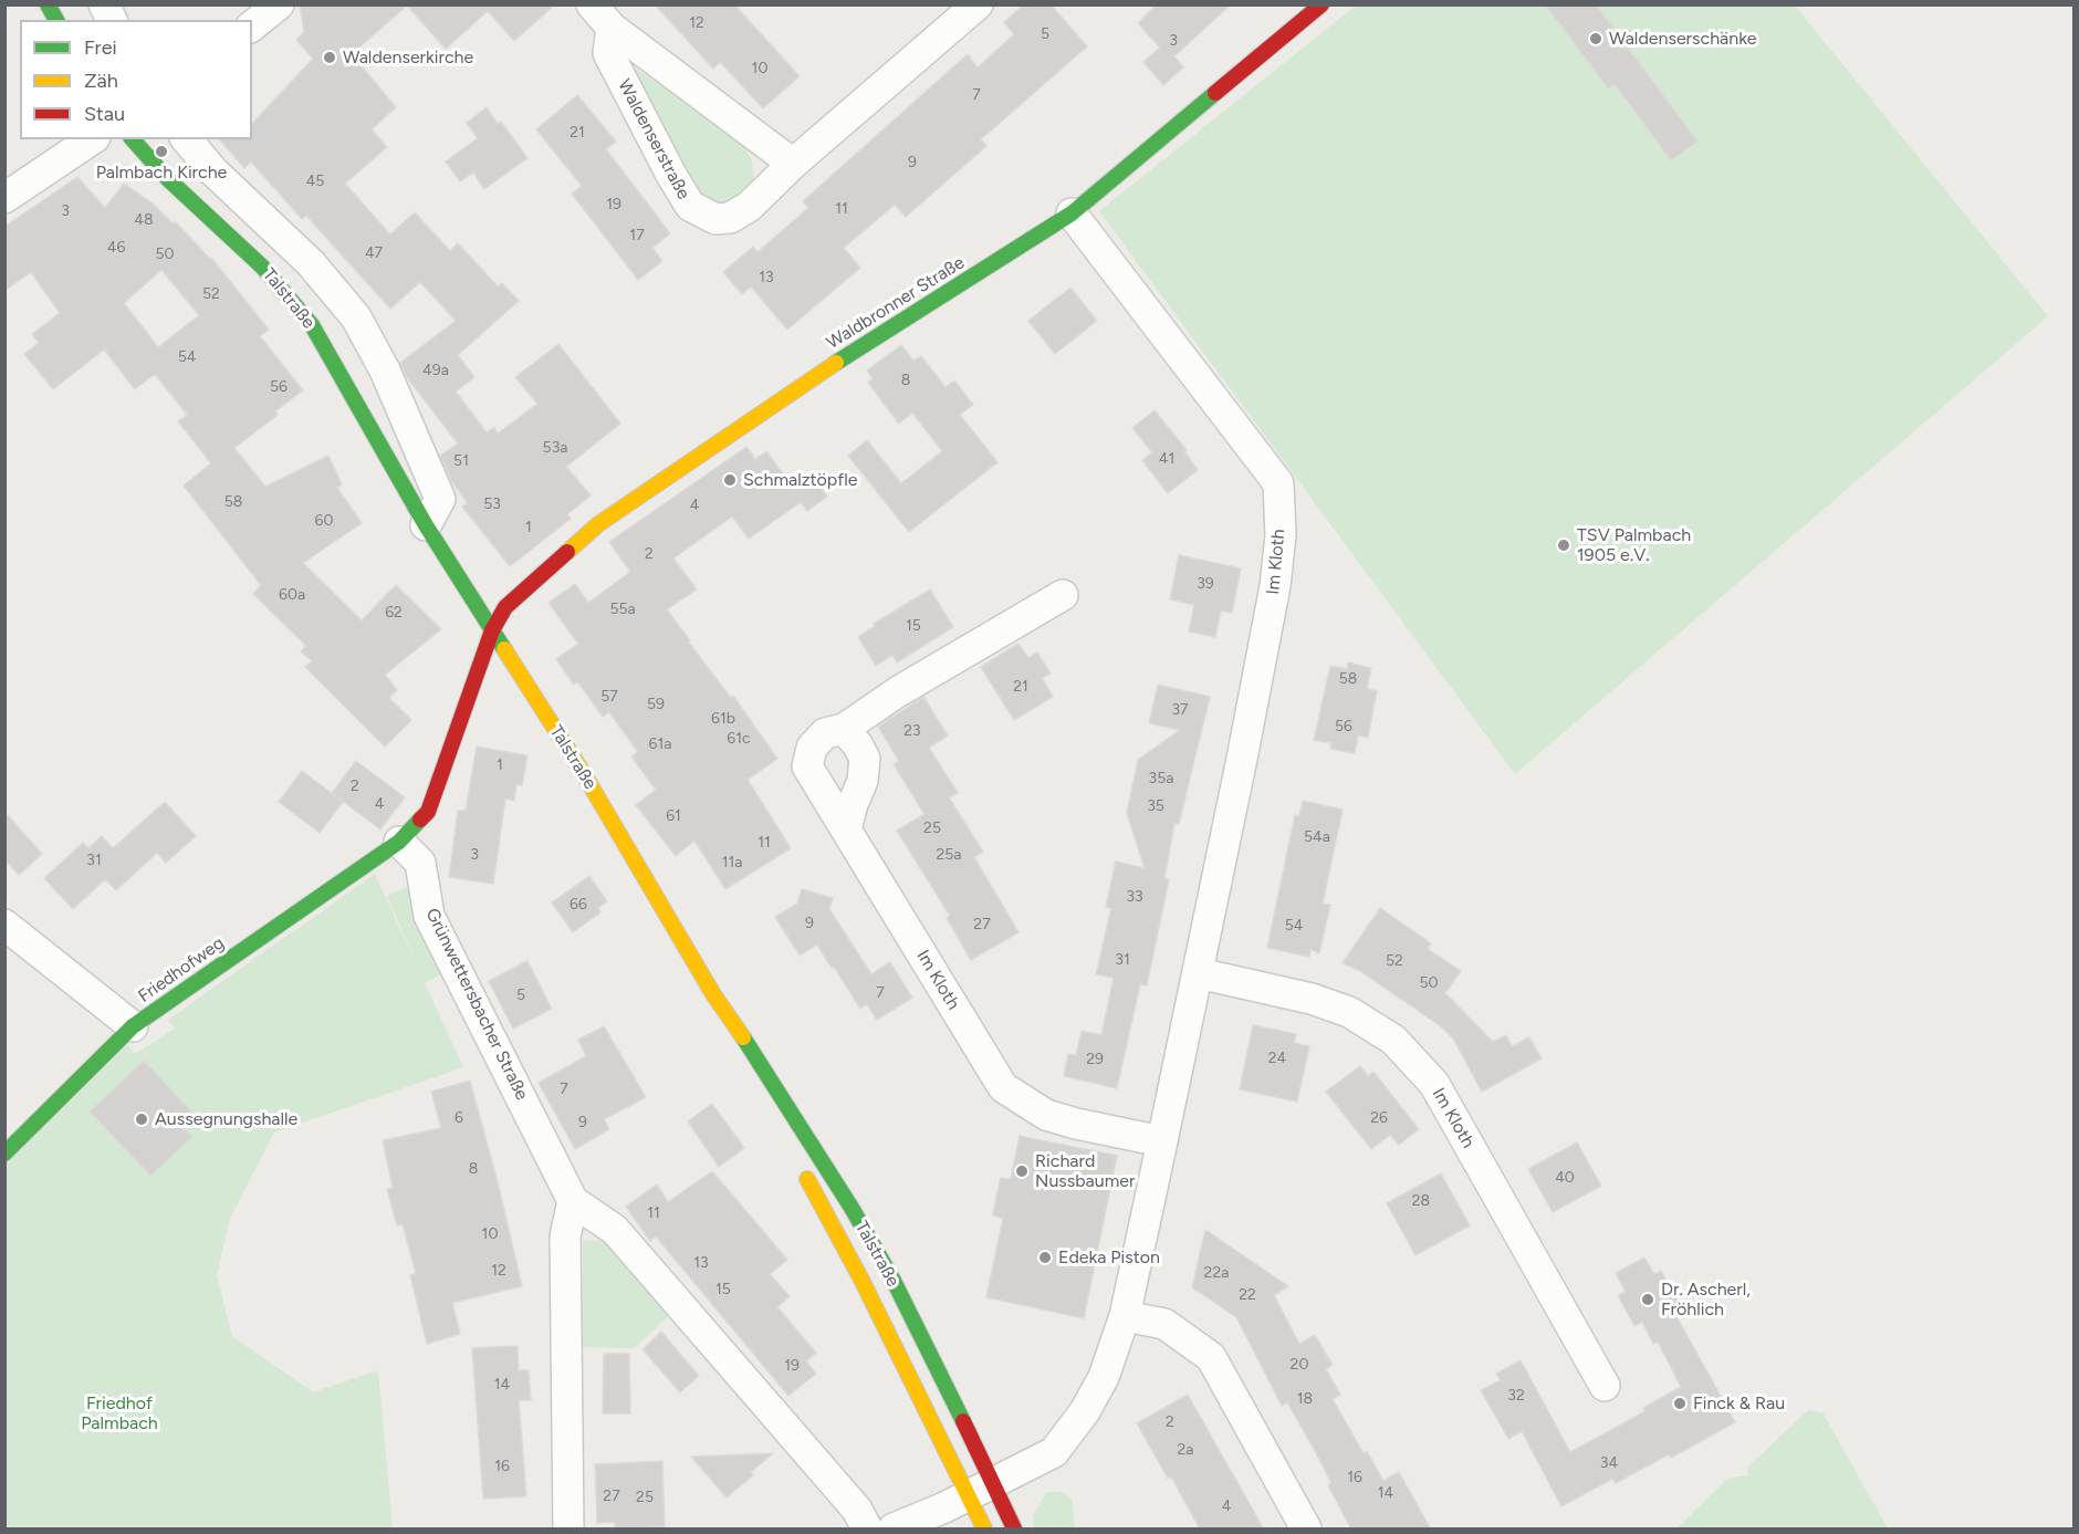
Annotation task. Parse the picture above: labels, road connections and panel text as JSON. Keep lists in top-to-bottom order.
{
  "streets": {
    "main road": ["Talstraße", "Waldbronner Straße", "Friedhofweg"],
    "street": ["Waldenserstraße", "Im Kloth", "Grünwettersbacher Straße"]
  },
  "crossings": [
    ["Talstraße", "Waldbronner Straße"],
    ["Talstraße", "Im Kloth"],
    ["Waldbronner Straße", "Im Kloth"],
    ["Friedhofweg", "Grünwettersbacher Straße"]
  ],
  "parks": ["Friedhof Palmbach"],
  "places": [
    "Waldenserschänke",
    "Waldenserkirche",
    "Palmbach Kirche",
    "Schmalztöpfle",
    "TSV Palmbach 1905 e.V.",
    "Aussegnungshalle",
    "Richard Nussbaumer",
    "Edeka Piston",
    "Dr. Ascherl, Fröhlich",
    "Finck & Rau"
  ],
  "house_numbers": [
    "12",
    "5",
    "3",
    "10",
    "7",
    "21",
    "9",
    "45",
    "19",
    "11",
    "3",
    "48",
    "17",
    "46",
    "47",
    "50",
    "13",
    "52",
    "54",
    "49a",
    "8",
    "56",
    "53a",
    "41",
    "51",
    "58",
    "53",
    "4",
    "60",
    "1",
    "2",
    "39",
    "60a",
    "55a",
    "62",
    "15",
    "58",
    "21",
    "57",
    "59",
    "37",
    "61b",
    "56",
    "23",
    "61c",
    "61a",
    "1",
    "35a",
    "2",
    "4",
    "35",
    "61",
    "25",
    "54a",
    "11",
    "3",
    "25a",
    "31",
    "11a",
    "33",
    "66",
    "9",
    "27",
    "54",
    "31",
    "52",
    "50",
    "7",
    "5",
    "24",
    "29",
    "7",
    "6",
    "26",
    "9",
    "8",
    "40",
    "28",
    "11",
    "10",
    "13",
    "12",
    "22a",
    "15",
    "22",
    "20",
    "19",
    "14",
    "32",
    "18",
    "2",
    "2a",
    "34",
    "16",
    "16",
    "14",
    "27",
    "25",
    "4"
  ],
  "legend": ["Frei", "Zäh", "Stau"]
}
